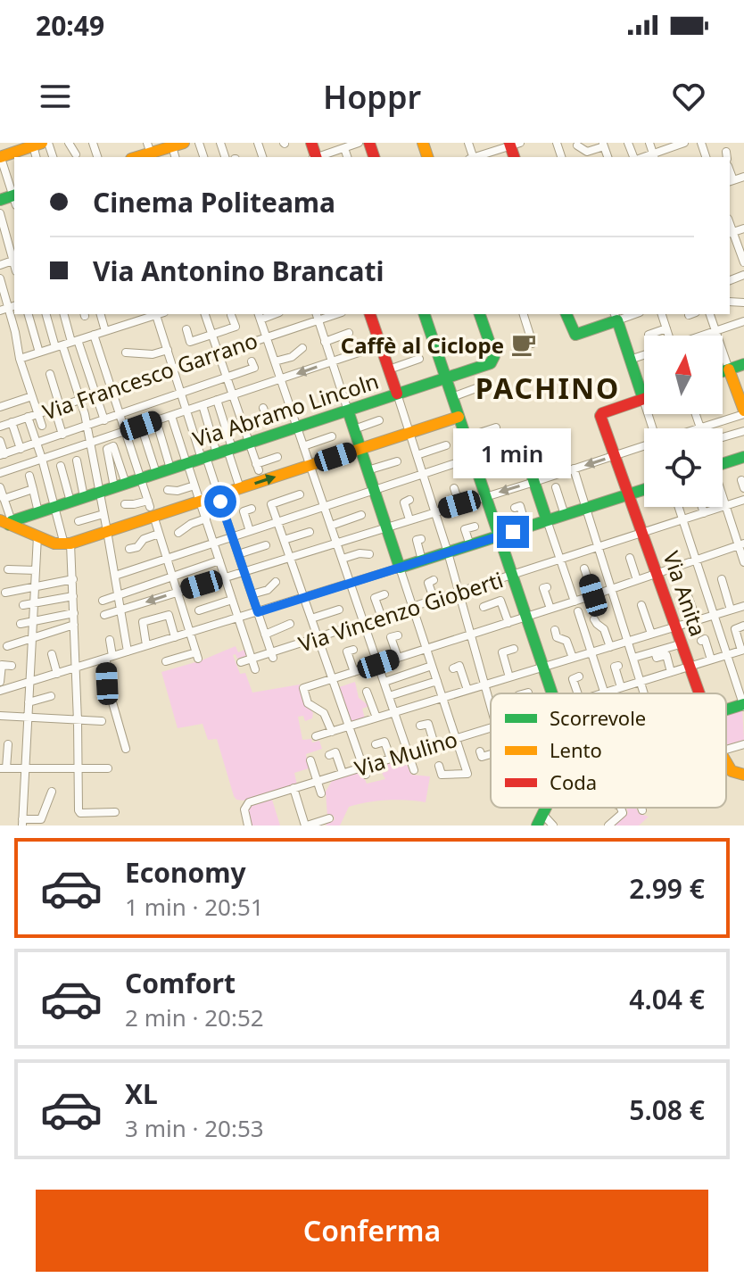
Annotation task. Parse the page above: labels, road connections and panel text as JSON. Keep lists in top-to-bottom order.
{
  "streets": {
    "street": [
      "Via Francesco Garrano",
      "Via Abramo Lincoln",
      "Via Anita",
      "Via Vincenzo Gioberti",
      "Via Mulino"
    ]
  },
  "crossings": [
    ["Via Anita", "Via Vincenzo Gioberti"],
    ["Via Anita", "Via Mulino"]
  ],
  "districts": ["PACHINO"],
  "places": {
    "cafe": ["Caffè al Ciclope"]
  },
  "legend": ["Scorrevole", "Lento", "Coda"],
  "north": "top",
  "page": {
    "status": "20:49",
    "header": "Hoppr",
    "banner": ["Cinema Politeama", "Via Antonino Brancati"],
    "bubble": "1 min",
    "list": [
      {
        "name": "Economy",
        "note": "1 min · 20:51",
        "value": "2.99 €"
      },
      {
        "name": "Comfort",
        "note": "2 min · 20:52",
        "value": "4.04 €"
      },
      {
        "name": "XL",
        "note": "3 min · 20:53",
        "value": "5.08 €"
      }
    ],
    "buttons": "Conferma"
  }
}
